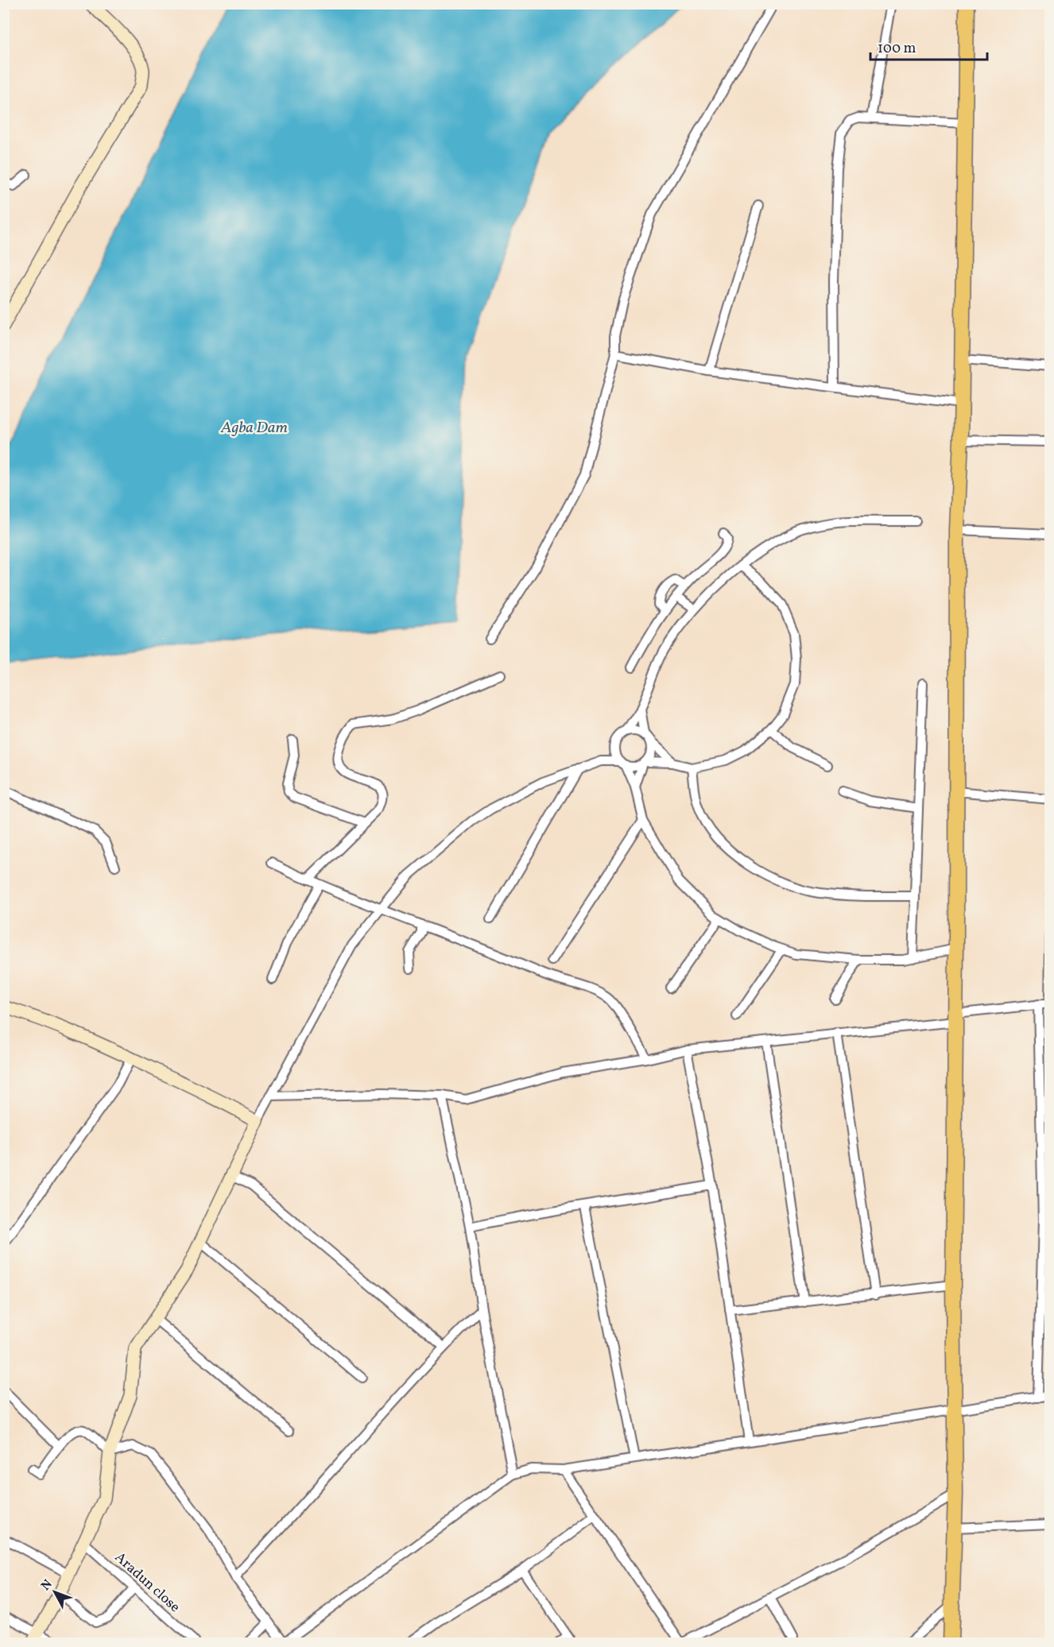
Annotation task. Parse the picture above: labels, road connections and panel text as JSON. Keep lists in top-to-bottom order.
{
  "streets": {
    "street": ["Aradun close"]
  },
  "water": ["Agba Dam"],
  "scale_bar": "100 m",
  "north": "top left"
}
